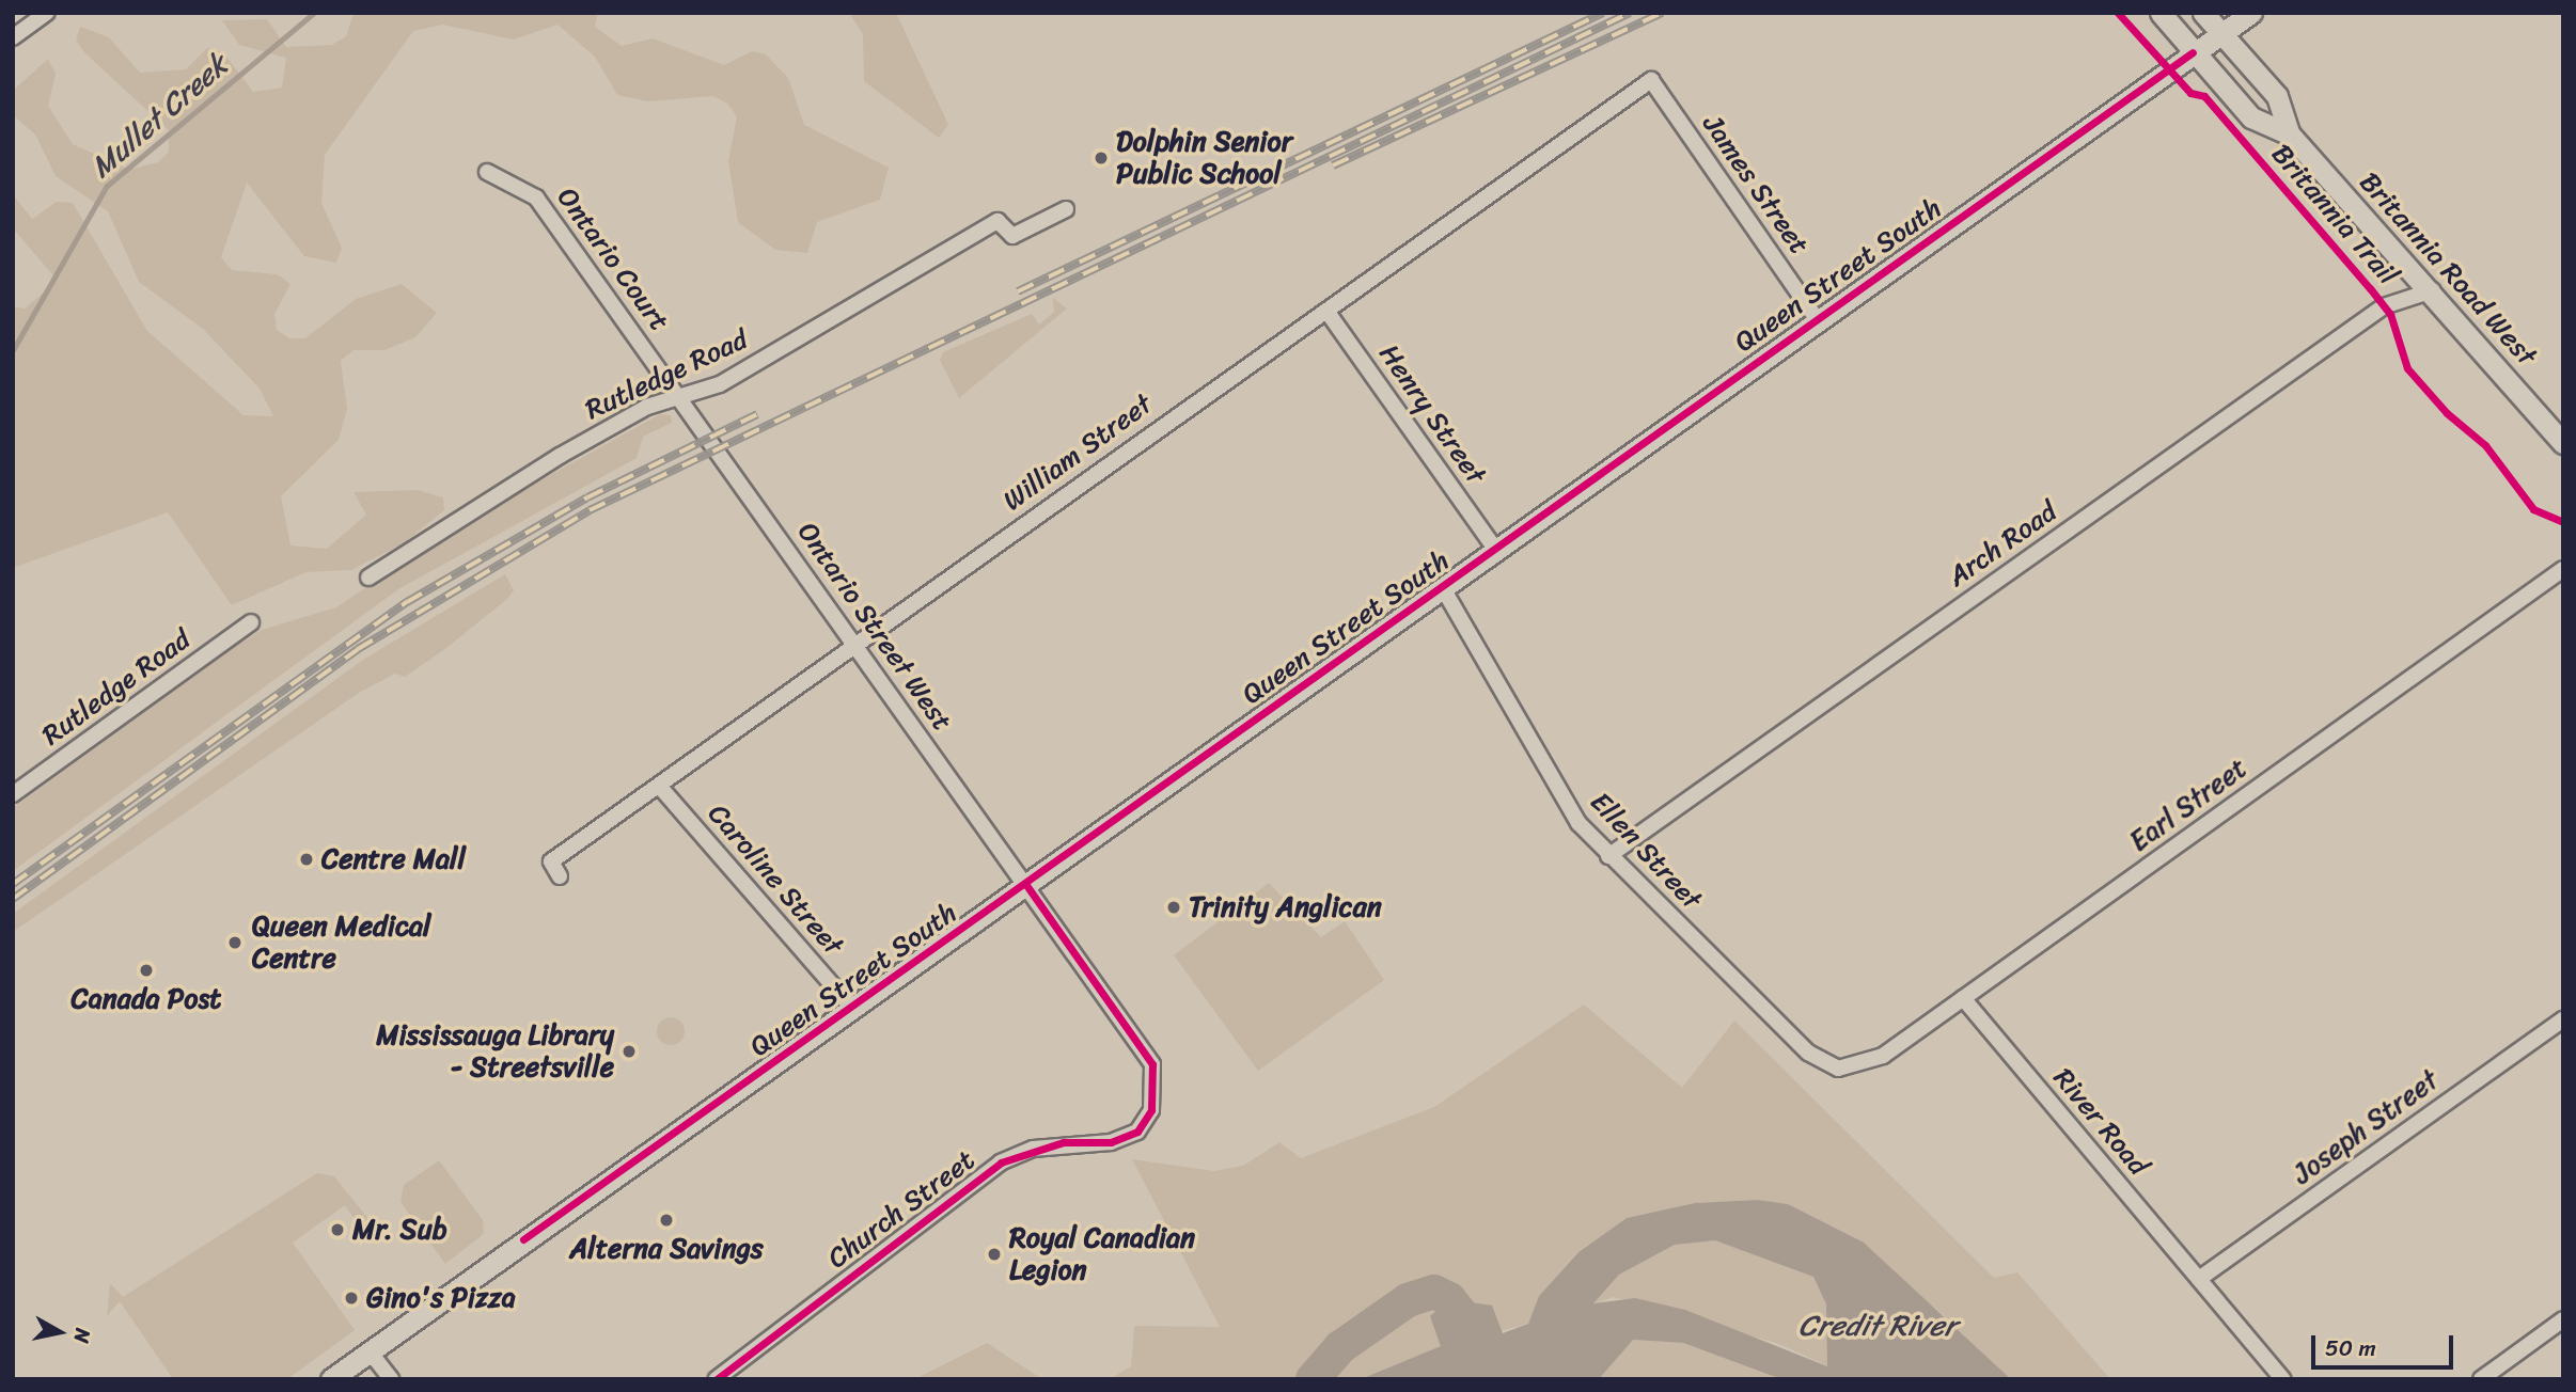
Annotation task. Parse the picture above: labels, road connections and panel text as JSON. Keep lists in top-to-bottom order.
{
  "streets": {
    "main road": ["Britannia Road West", "Queen Street South"],
    "street": [
      "James Street",
      "Ontario Court",
      "Rutledge Road",
      "Henry Street",
      "William Street",
      "Arch Road",
      "Ontario Street West",
      "Earl Street",
      "Ellen Street",
      "Caroline Street",
      "River Road",
      "Joseph Street",
      "Church Street"
    ],
    "cycle path": ["Britannia Trail"]
  },
  "crossings": [
    ["James Street", "Queen Street South"],
    ["James Street", "William Street"],
    ["Ontario Court", "Rutledge Road"],
    ["Ontario Court", "Ontario Street West"],
    ["Britannia Road West", "Queen Street South"],
    ["Britannia Road West", "Arch Road"],
    ["Queen Street South", "Henry Street"],
    ["Queen Street South", "Ontario Street West"],
    ["Queen Street South", "Ellen Street"],
    ["Queen Street South", "Caroline Street"],
    ["Rutledge Road", "Ontario Street West"],
    ["Henry Street", "William Street"],
    ["William Street", "Ontario Street West"],
    ["William Street", "Caroline Street"],
    ["Arch Road", "Ellen Street"],
    ["Ontario Street West", "Church Street"],
    ["Earl Street", "Ellen Street"],
    ["Earl Street", "River Road"],
    ["River Road", "Joseph Street"]
  ],
  "water": ["Mullet Creek", "Credit River"],
  "places": [
    "Dolphin Senior Public School",
    "Centre Mall",
    "Trinity Anglican",
    "Queen Medical Centre",
    "Canada Post",
    "Mississauga Library - Streetsville",
    "Alterna Savings",
    "Mr. Sub",
    "Royal Canadian Legion",
    "Gino's Pizza"
  ],
  "scale_bar": "50 m",
  "north": "right"
}
